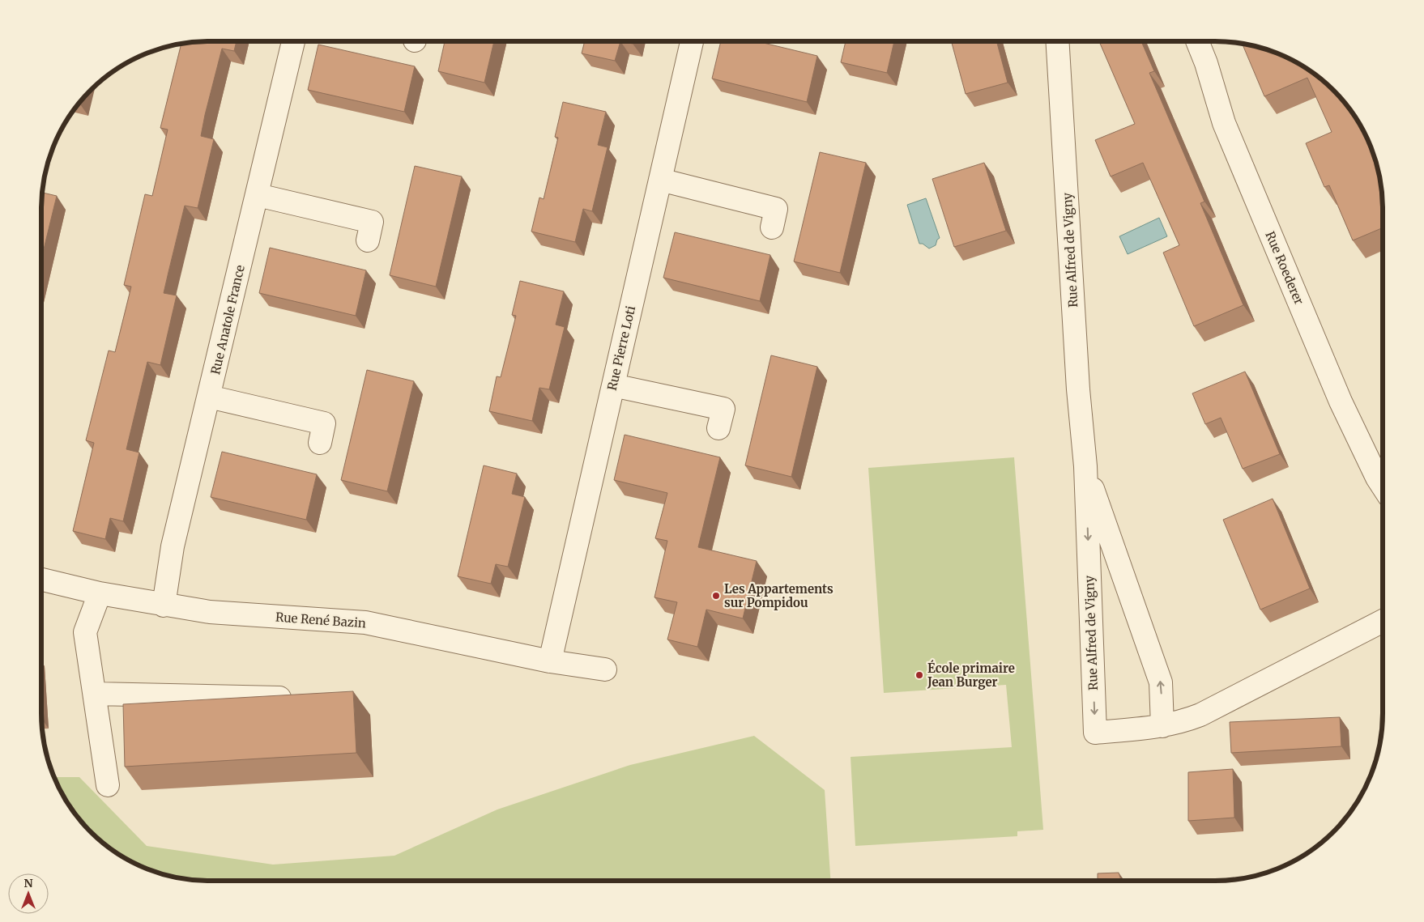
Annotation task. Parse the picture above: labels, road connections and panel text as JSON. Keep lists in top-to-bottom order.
{
  "streets": {
    "street": [
      "Rue Alfred de Vigny",
      "Rue Roederer",
      "Rue Anatole France",
      "Rue Pierre Loti",
      "Rue René Bazin"
    ]
  },
  "crossings": [
    ["Rue Anatole France", "Rue René Bazin"],
    ["Rue Pierre Loti", "Rue René Bazin"]
  ],
  "places": ["Les Appartements sur Pompidou", "École primaire Jean Burger"],
  "north": "top"
}
